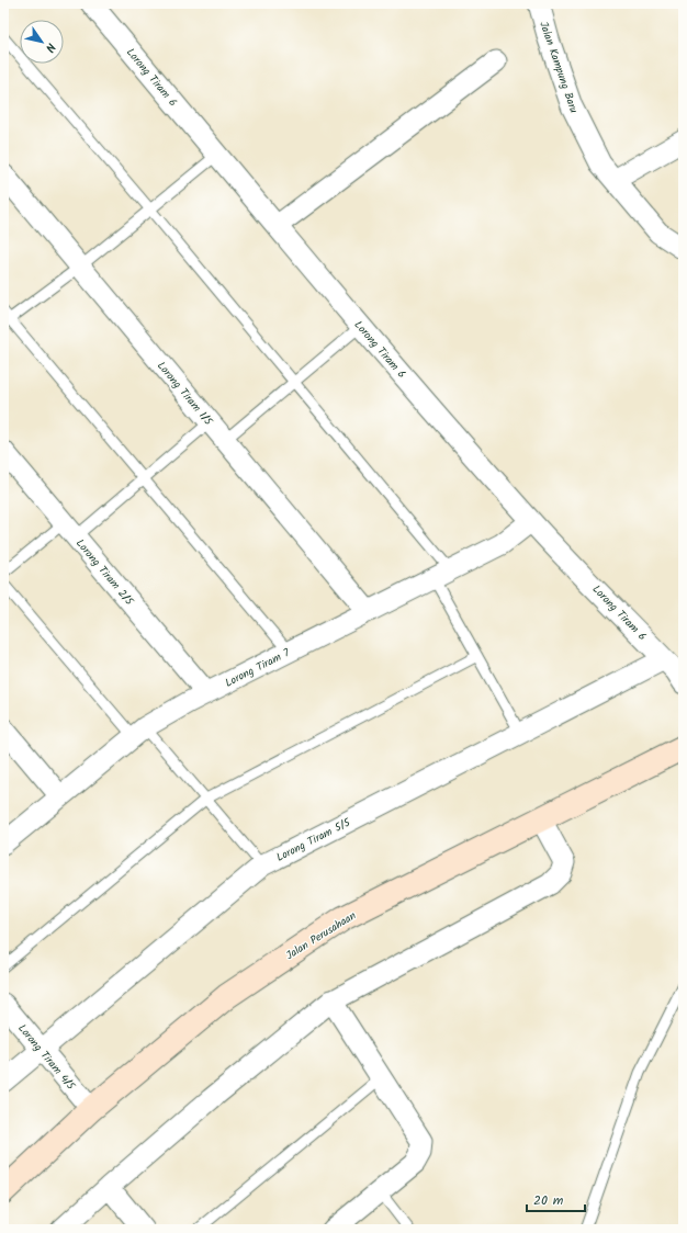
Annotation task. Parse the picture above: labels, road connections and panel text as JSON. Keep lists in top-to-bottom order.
{
  "streets": {
    "main road": ["Jalan Perusahaan"],
    "street": [
      "Jalan Kampung Baru",
      "Lorong Tiram 6",
      "Lorong Tiram 1/5",
      "Lorong Tiram 2/5",
      "Lorong Tiram 7",
      "Lorong Tiram 5/5",
      "Lorong Tiram 4/5"
    ]
  },
  "crossings": [
    ["Lorong Tiram 6", "Lorong Tiram 7"],
    ["Lorong Tiram 6", "Lorong Tiram 5/5"],
    ["Lorong Tiram 1/5", "Lorong Tiram 7"],
    ["Lorong Tiram 2/5", "Lorong Tiram 7"],
    ["Lorong Tiram 5/5", "Lorong Tiram 4/5"],
    ["Jalan Perusahaan", "Lorong Tiram 4/5"]
  ],
  "scale_bar": "20 m",
  "north": "bottom right"
}
